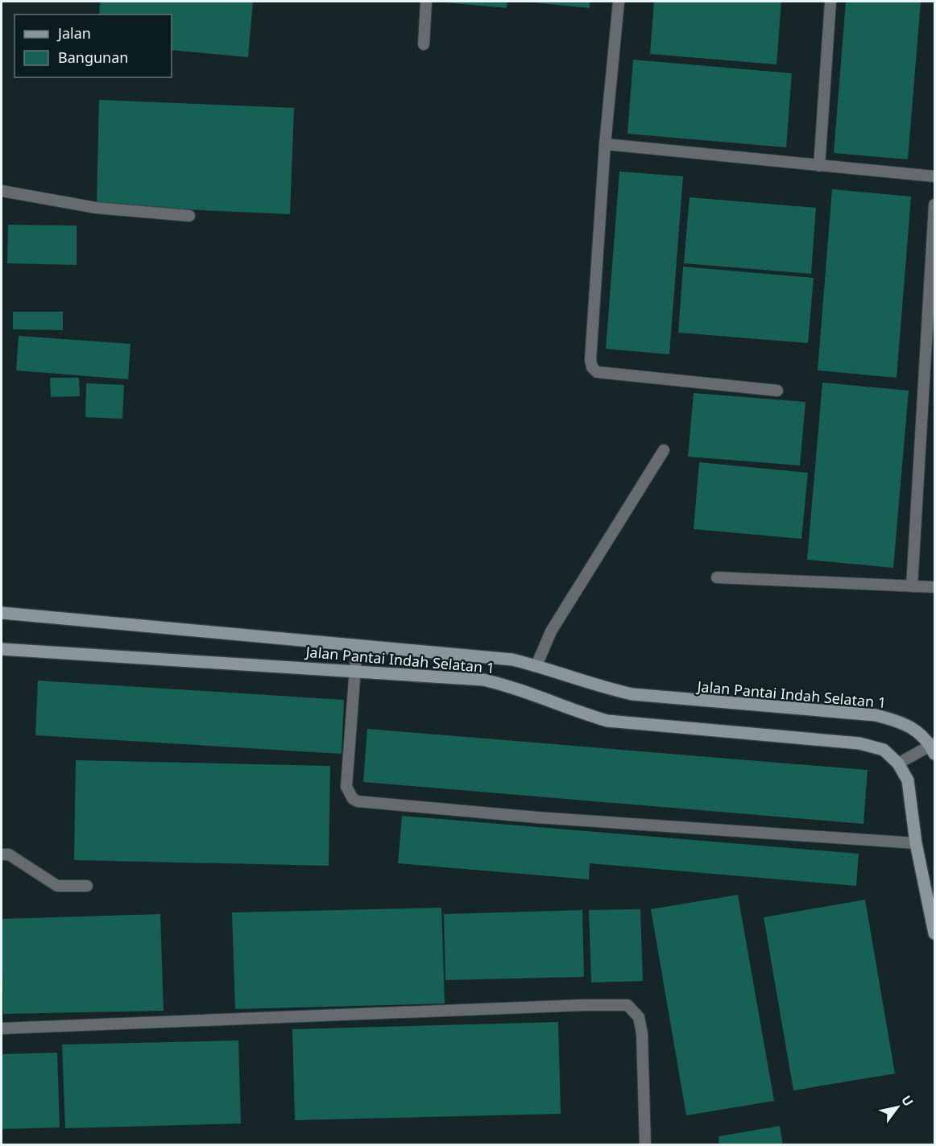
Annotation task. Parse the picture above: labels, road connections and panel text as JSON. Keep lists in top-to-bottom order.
{
  "streets": {
    "street": ["Jalan Pantai Indah Selatan 1"]
  },
  "legend": ["Jalan", "Bangunan"],
  "north": "top right"
}
